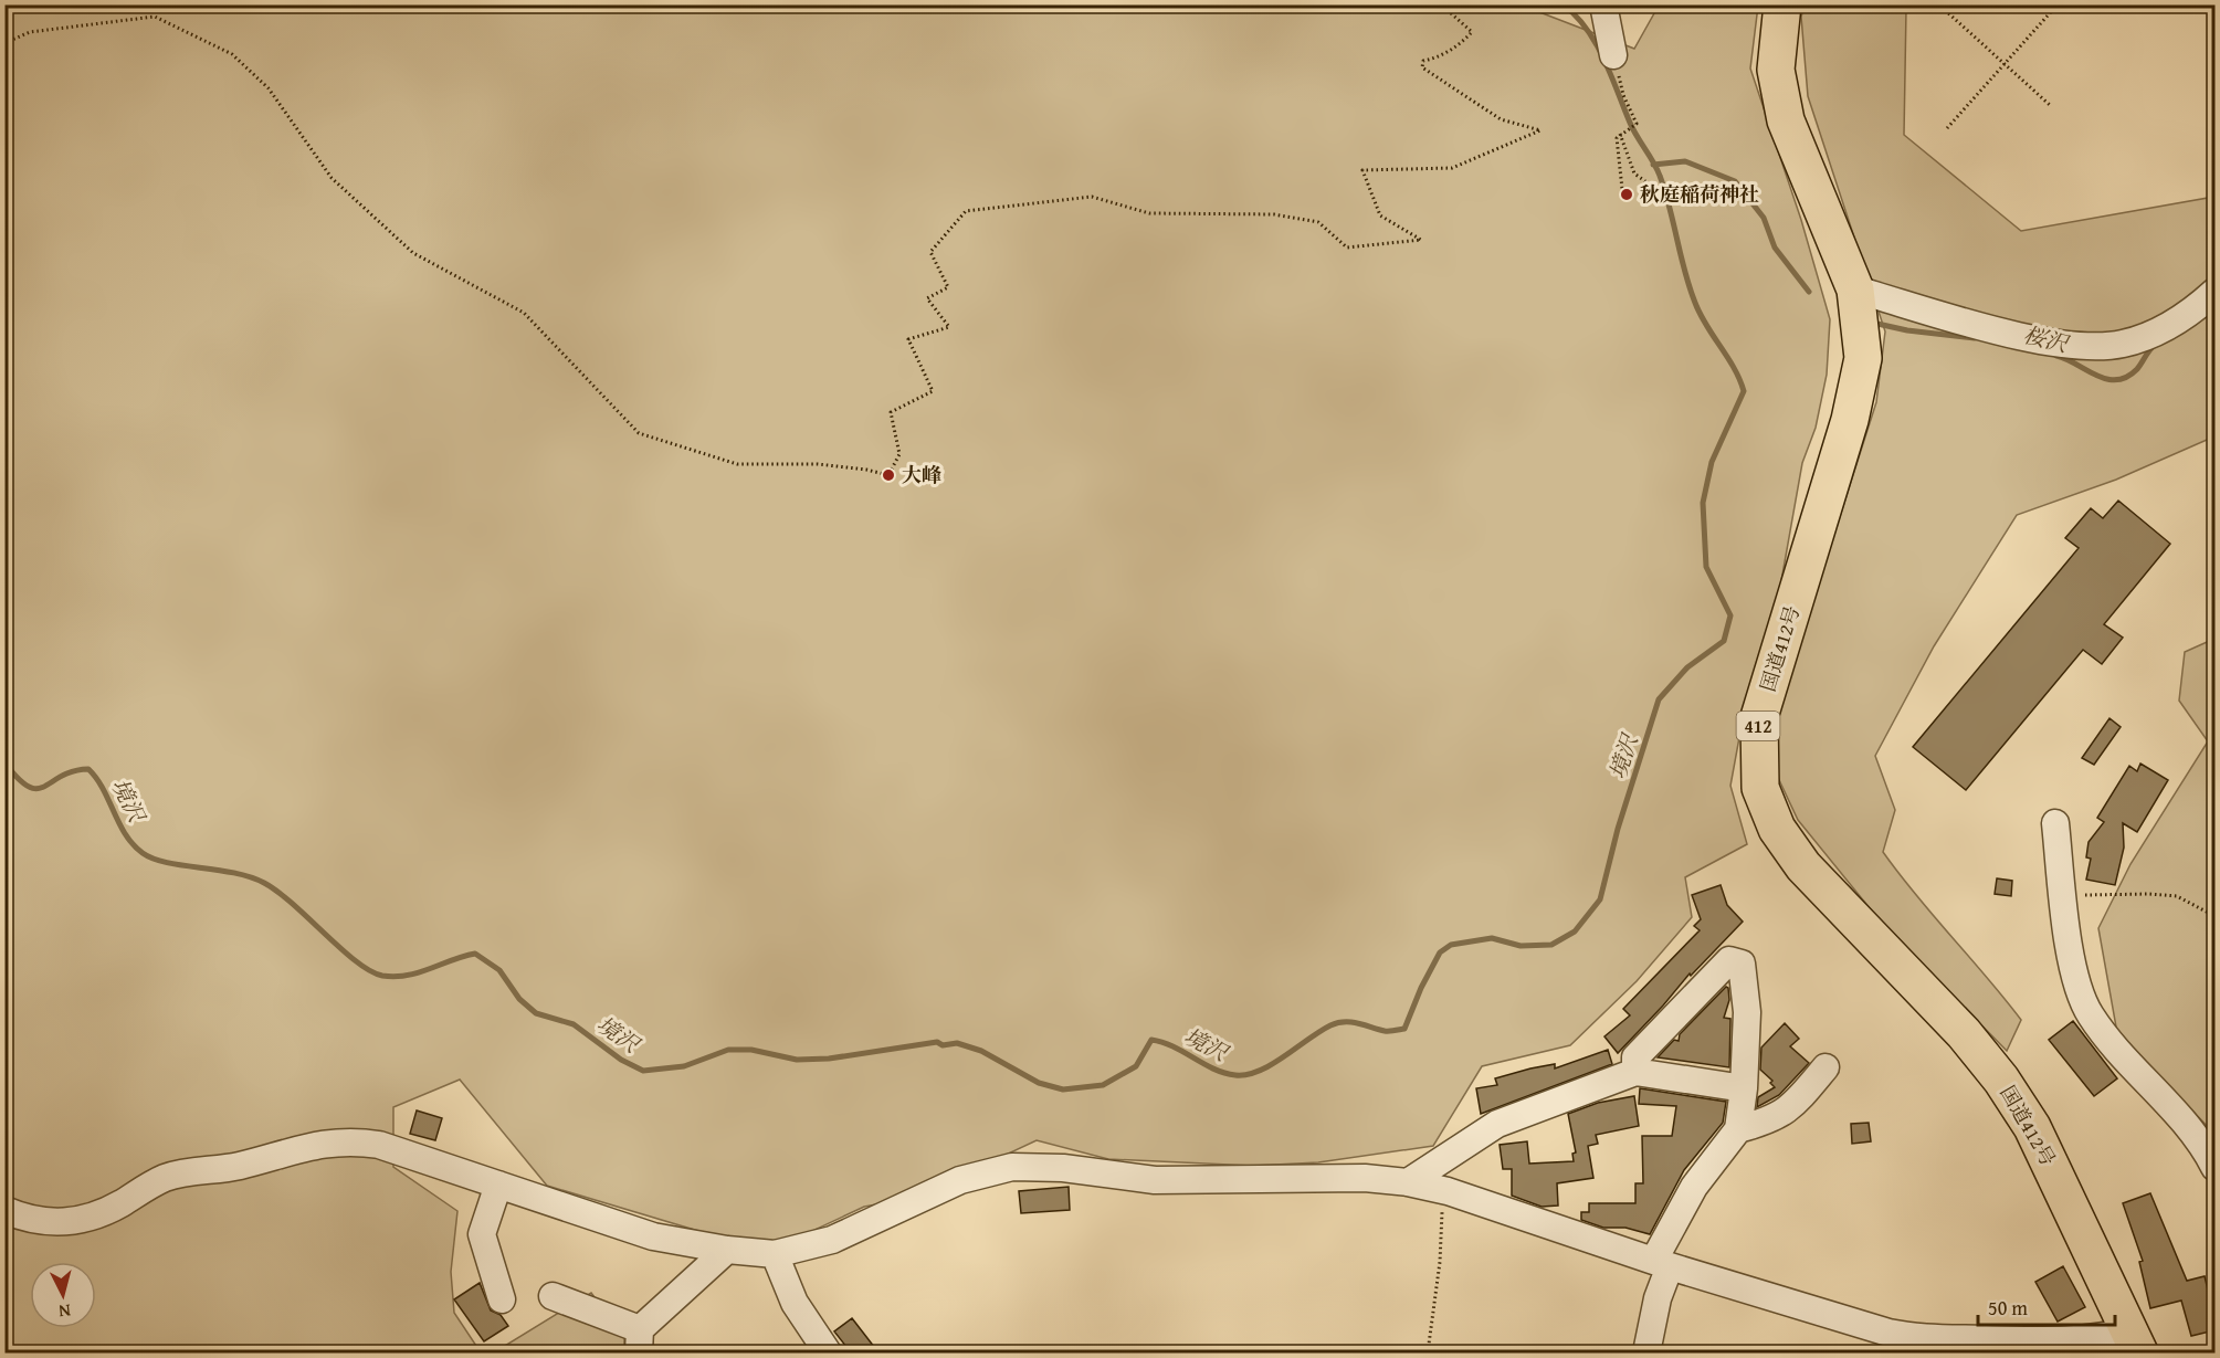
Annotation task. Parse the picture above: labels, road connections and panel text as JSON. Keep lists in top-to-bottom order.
{
  "streets": {
    "highway": ["国道412号", "412"]
  },
  "water": ["桜沢", "境沢"],
  "places": ["秋庭稲荷神社", "大峰"],
  "scale_bar": "50 m",
  "north": "bottom"
}
